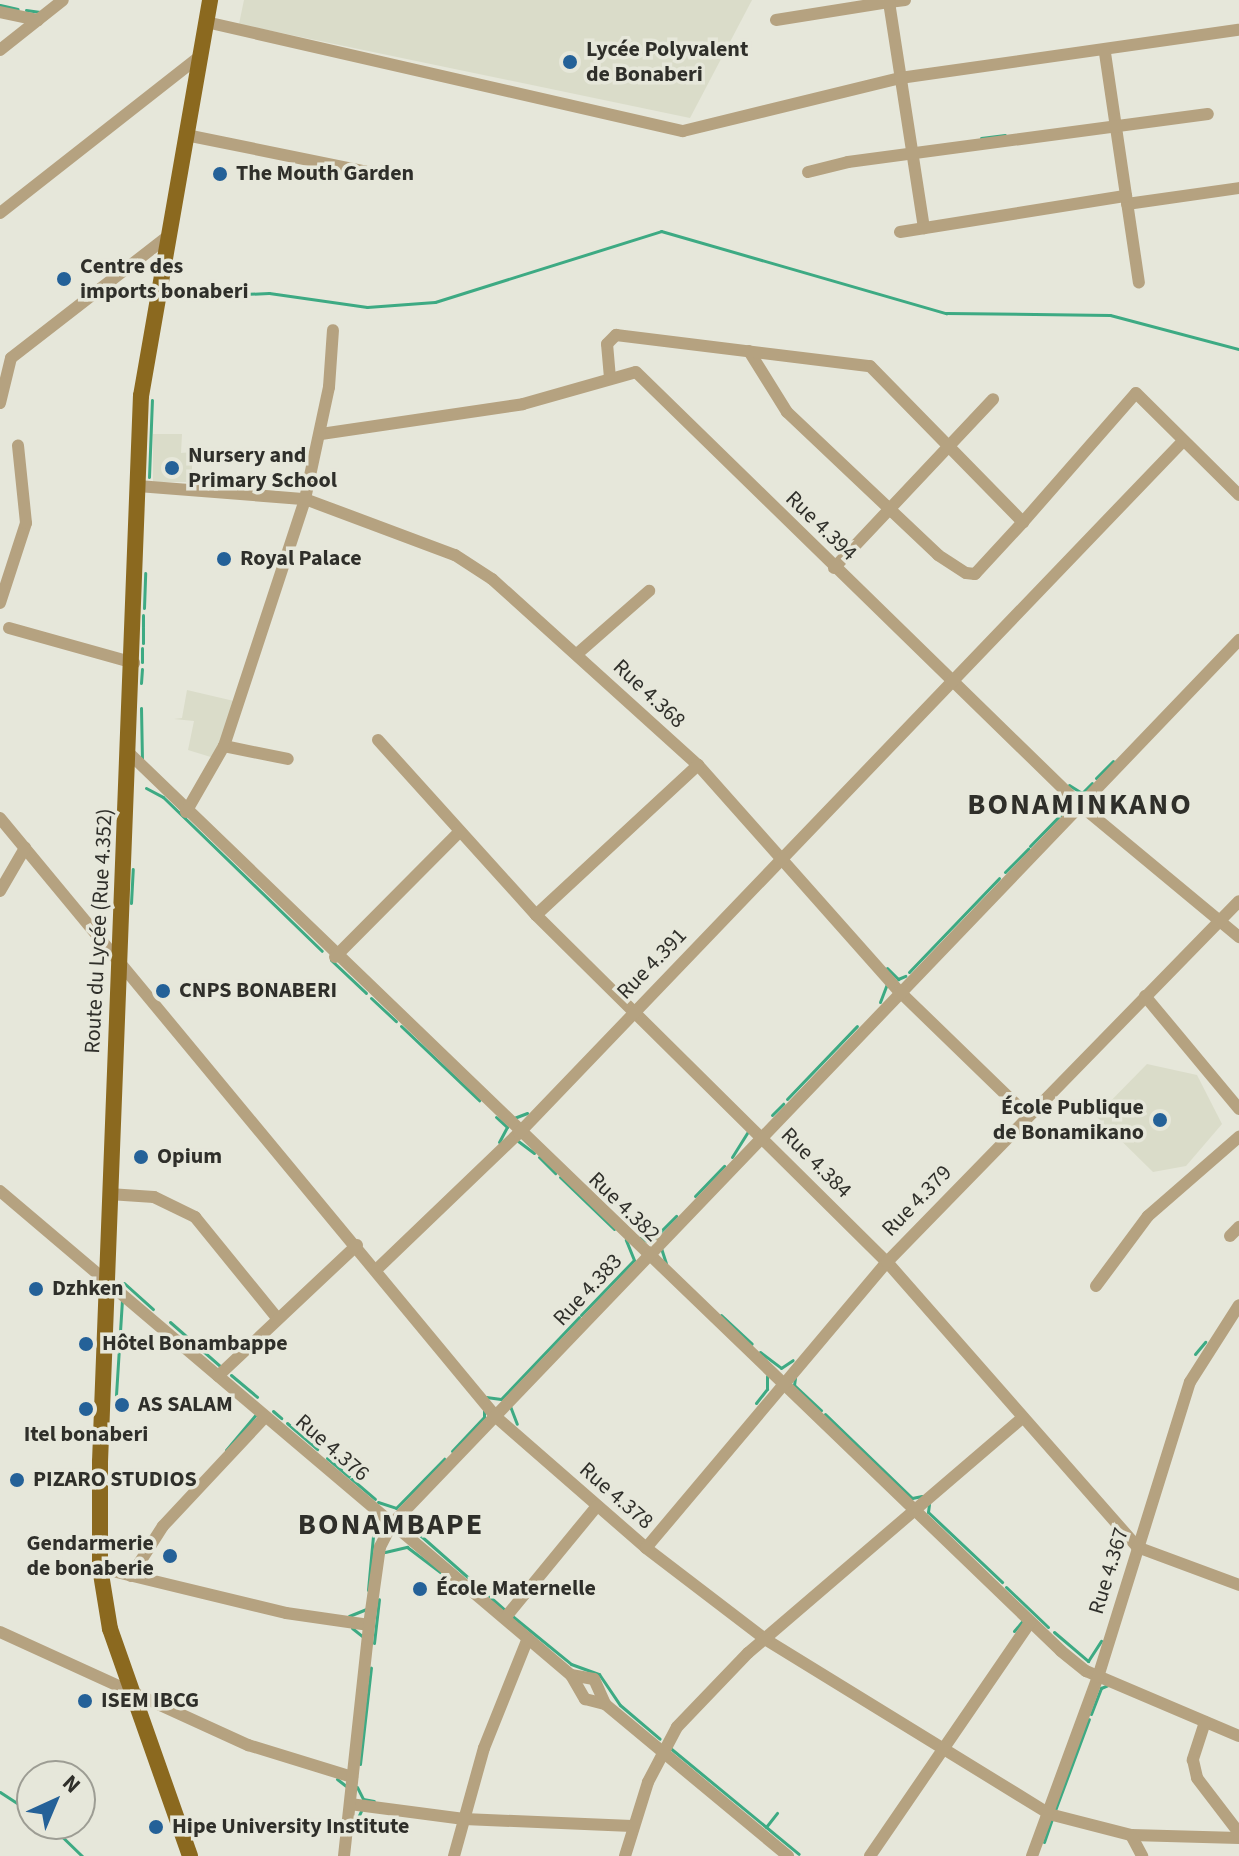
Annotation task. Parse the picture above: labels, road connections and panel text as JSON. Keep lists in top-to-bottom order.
{
  "streets": {
    "main road": ["Route du Lycée (Rue 4.352)"],
    "street": [
      "Rue 4.394",
      "Rue 4.368",
      "Rue 4.391",
      "Rue 4.384",
      "Rue 4.379",
      "Rue 4.382",
      "Rue 4.383",
      "Rue 4.376",
      "Rue 4.378",
      "Rue 4.367"
    ]
  },
  "crossings": [
    ["Rue 4.394", "Rue 4.391"],
    ["Rue 4.394", "Rue 4.379"],
    ["Rue 4.394", "Rue 4.383"],
    ["Rue 4.368", "Route du Lycée (Rue 4.352)"],
    ["Rue 4.368", "Rue 4.391"],
    ["Rue 4.368", "Rue 4.379"],
    ["Rue 4.368", "Rue 4.383"],
    ["Route du Lycée (Rue 4.352)", "Rue 4.382"],
    ["Route du Lycée (Rue 4.352)", "Rue 4.376"],
    ["Route du Lycée (Rue 4.352)", "Rue 4.378"],
    ["Rue 4.391", "Rue 4.384"],
    ["Rue 4.391", "Rue 4.382"],
    ["Rue 4.391", "Rue 4.378"],
    ["Rue 4.384", "Rue 4.379"],
    ["Rue 4.384", "Rue 4.383"],
    ["Rue 4.384", "Rue 4.367"],
    ["Rue 4.379", "Rue 4.382"],
    ["Rue 4.379", "Rue 4.378"],
    ["Rue 4.382", "Rue 4.383"],
    ["Rue 4.382", "Rue 4.367"],
    ["Rue 4.383", "Rue 4.376"],
    ["Rue 4.383", "Rue 4.378"],
    ["Rue 4.378", "Rue 4.367"]
  ],
  "districts": ["BONAMINKANO", "BONAMBAPE"],
  "places": [
    "Lycée Polyvalent de Bonaberi",
    "The Mouth Garden",
    "Centre des imports bonaberi",
    "Nursery and Primary School",
    "Royal Palace",
    "CNPS BONABERI",
    "École Publique de Bonamikano",
    "Opium",
    "Dzhken",
    "Hôtel Bonambappe",
    "AS SALAM",
    "Itel bonaberi",
    "PIZARO STUDIOS",
    "Gendarmerie de bonaberie",
    "École Maternelle",
    "ISEM IBCG",
    "Hipe University Institute"
  ],
  "north": "top right"
}
